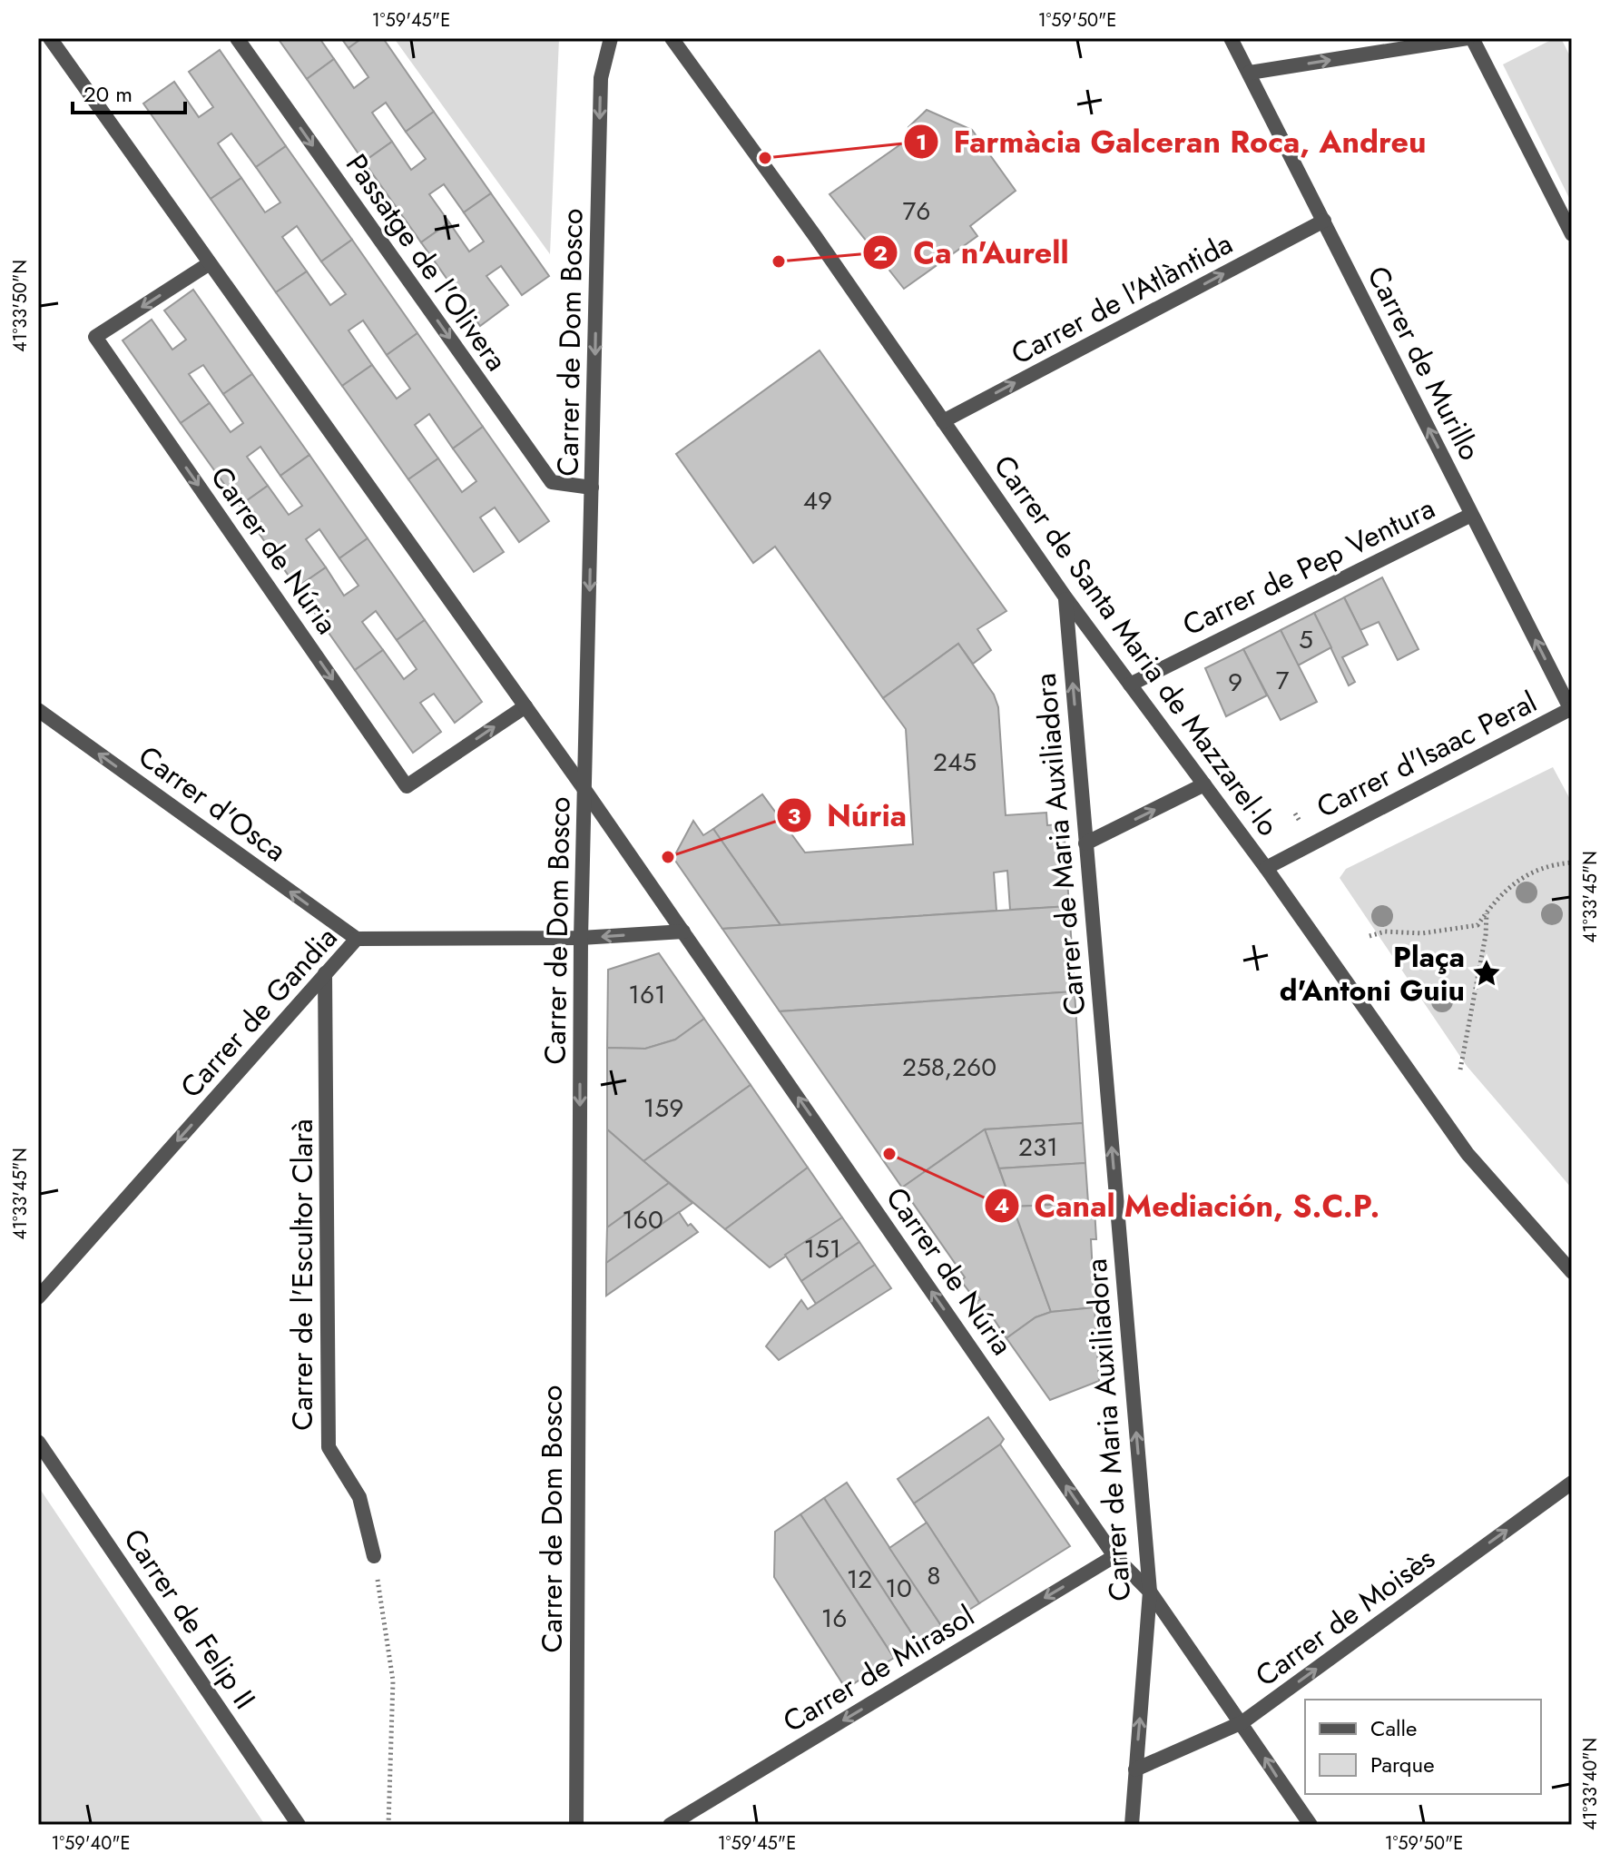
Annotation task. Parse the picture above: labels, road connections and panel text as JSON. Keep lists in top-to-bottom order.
{
  "streets": {
    "street": [
      "Passatge de l'Olivera",
      "Carrer de l'Atlàntida",
      "Carrer de Dom Bosco",
      "Carrer de Murillo",
      "Carrer de Núria",
      "Carrer de Pep Ventura",
      "Carrer de Santa Maria de Mazzarel·lo",
      "Carrer d'Isaac Peral",
      "Carrer d'Osca",
      "Carrer de Maria Auxiliadora",
      "Carrer de Gandia",
      "Carrer de l'Escultor Clarà",
      "Carrer de Moisès",
      "Carrer de Felip II",
      "Carrer de Mirasol"
    ]
  },
  "crossings": [
    ["Passatge de l'Olivera", "Carrer de Dom Bosco"],
    ["Carrer de l'Atlàntida", "Carrer de Murillo"],
    ["Carrer de l'Atlàntida", "Carrer de Santa Maria de Mazzarel·lo"],
    ["Carrer de Dom Bosco", "Carrer de Núria"],
    ["Carrer de Dom Bosco", "Carrer de Gandia"],
    ["Carrer de Murillo", "Carrer de Pep Ventura"],
    ["Carrer de Murillo", "Carrer d'Isaac Peral"],
    ["Carrer de Núria", "Carrer de Maria Auxiliadora"],
    ["Carrer de Núria", "Carrer de Gandia"],
    ["Carrer de Núria", "Carrer de Moisès"],
    ["Carrer de Núria", "Carrer de Mirasol"],
    ["Carrer de Pep Ventura", "Carrer de Santa Maria de Mazzarel·lo"],
    ["Carrer de Santa Maria de Mazzarel·lo", "Carrer d'Isaac Peral"],
    ["Carrer de Santa Maria de Mazzarel·lo", "Carrer de Maria Auxiliadora"],
    ["Carrer d'Osca", "Carrer de Gandia"],
    ["Carrer de Maria Auxiliadora", "Carrer de Moisès"],
    ["Carrer de Gandia", "Carrer de l'Escultor Clarà"]
  ],
  "one_way": [
    "Passatge de l'Olivera",
    "Carrer de l'Atlàntida",
    "Carrer de Dom Bosco",
    "Carrer de Murillo",
    "Carrer d'Osca",
    "Carrer de Maria Auxiliadora",
    "Carrer de Gandia",
    "Carrer de Moisès",
    "Carrer de Mirasol"
  ],
  "places": {
    "other": [
      "Farmàcia Galceran Roca, Andreu",
      "Ca n'Aurell",
      "Núria",
      "Canal Mediación, S.C.P."
    ],
    "place": ["Plaça d'Antoni Guiu"]
  },
  "house_numbers": [
    "76",
    "49",
    "5",
    "7",
    "9",
    "245",
    "161",
    "258,260",
    "159",
    "231",
    "160",
    "151",
    "8",
    "12",
    "10",
    "16"
  ],
  "legend": ["Calle", "Parque"],
  "scale_bar": "20 m",
  "coordinates": [
    "1°59'45\"E",
    "1°59'50\"E",
    "41°33'50\"N",
    "41°33'45\"N",
    "41°33'40\"N",
    "1°59'40\"E"
  ]
}
